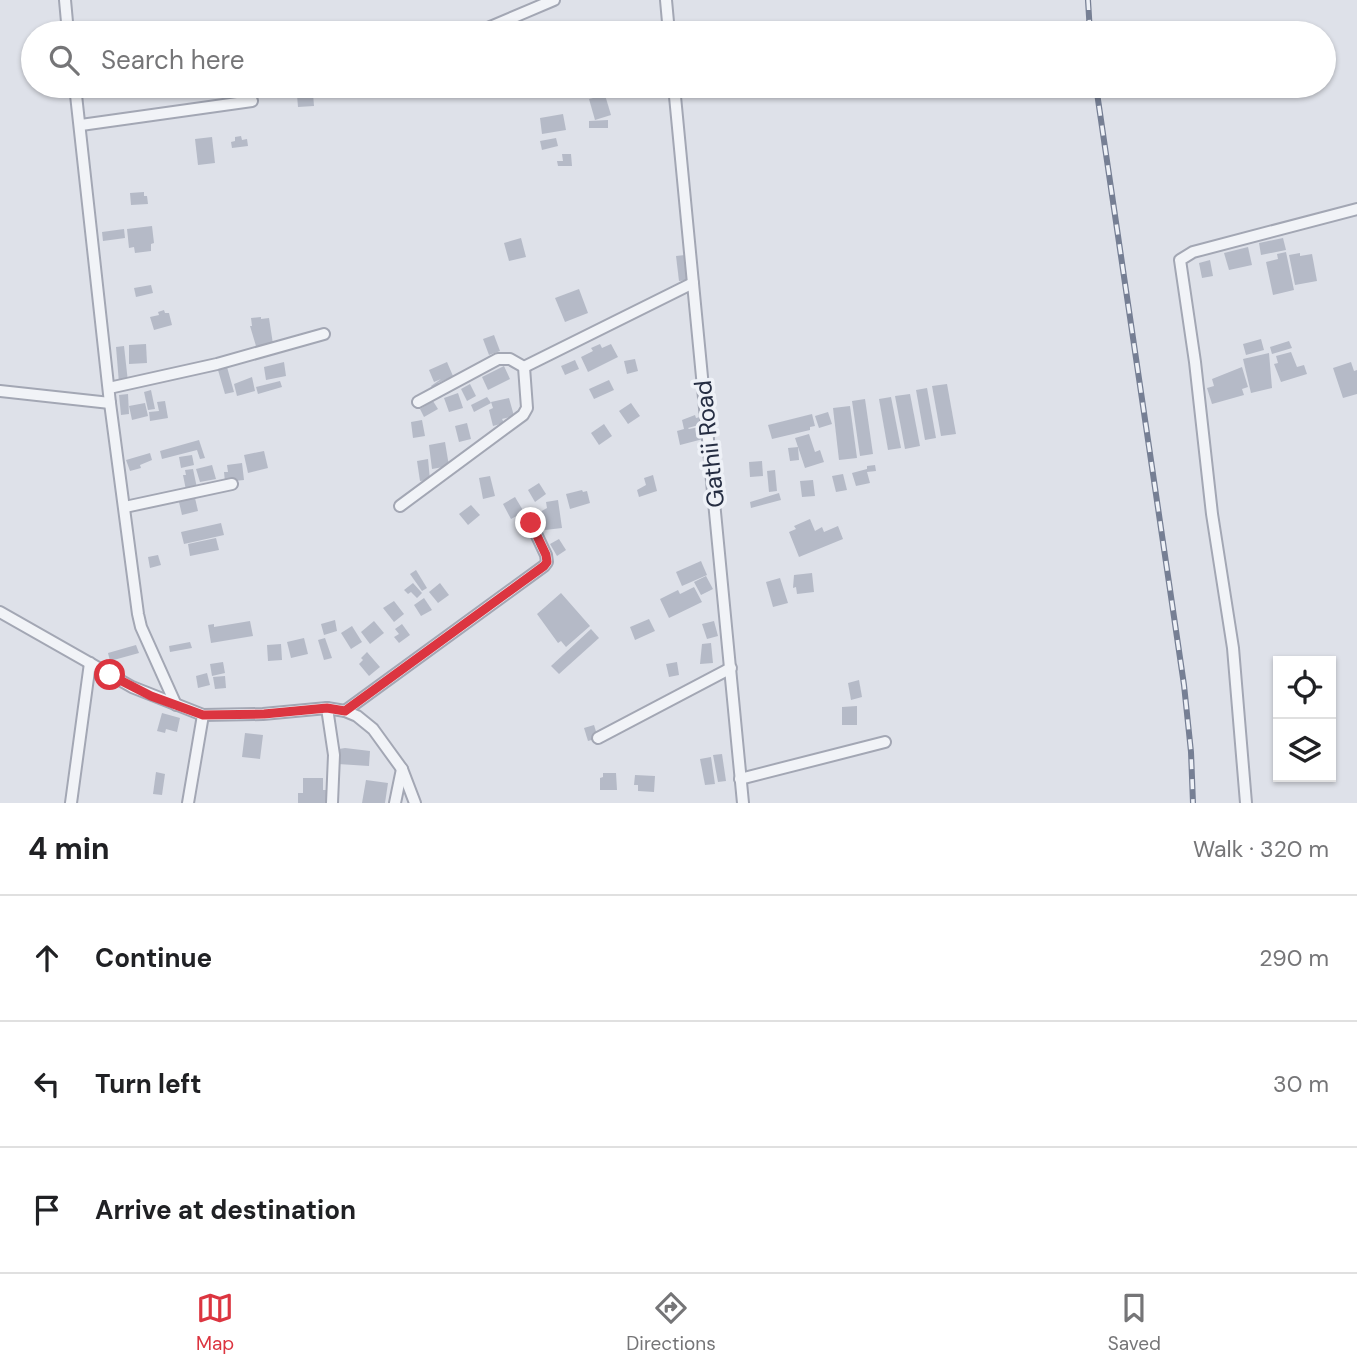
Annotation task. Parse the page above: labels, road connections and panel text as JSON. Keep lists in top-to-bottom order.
{
  "streets": {
    "street": ["Gathii Road"]
  },
  "page": {
    "search": "Search here",
    "heading": ["4 min", "Walk · 320 m"],
    "list": [
      ["Continue", "290 m"],
      ["Turn left", "30 m"],
      "Arrive at destination"
    ],
    "nav": ["Map", "Directions", "Saved"]
  }
}
